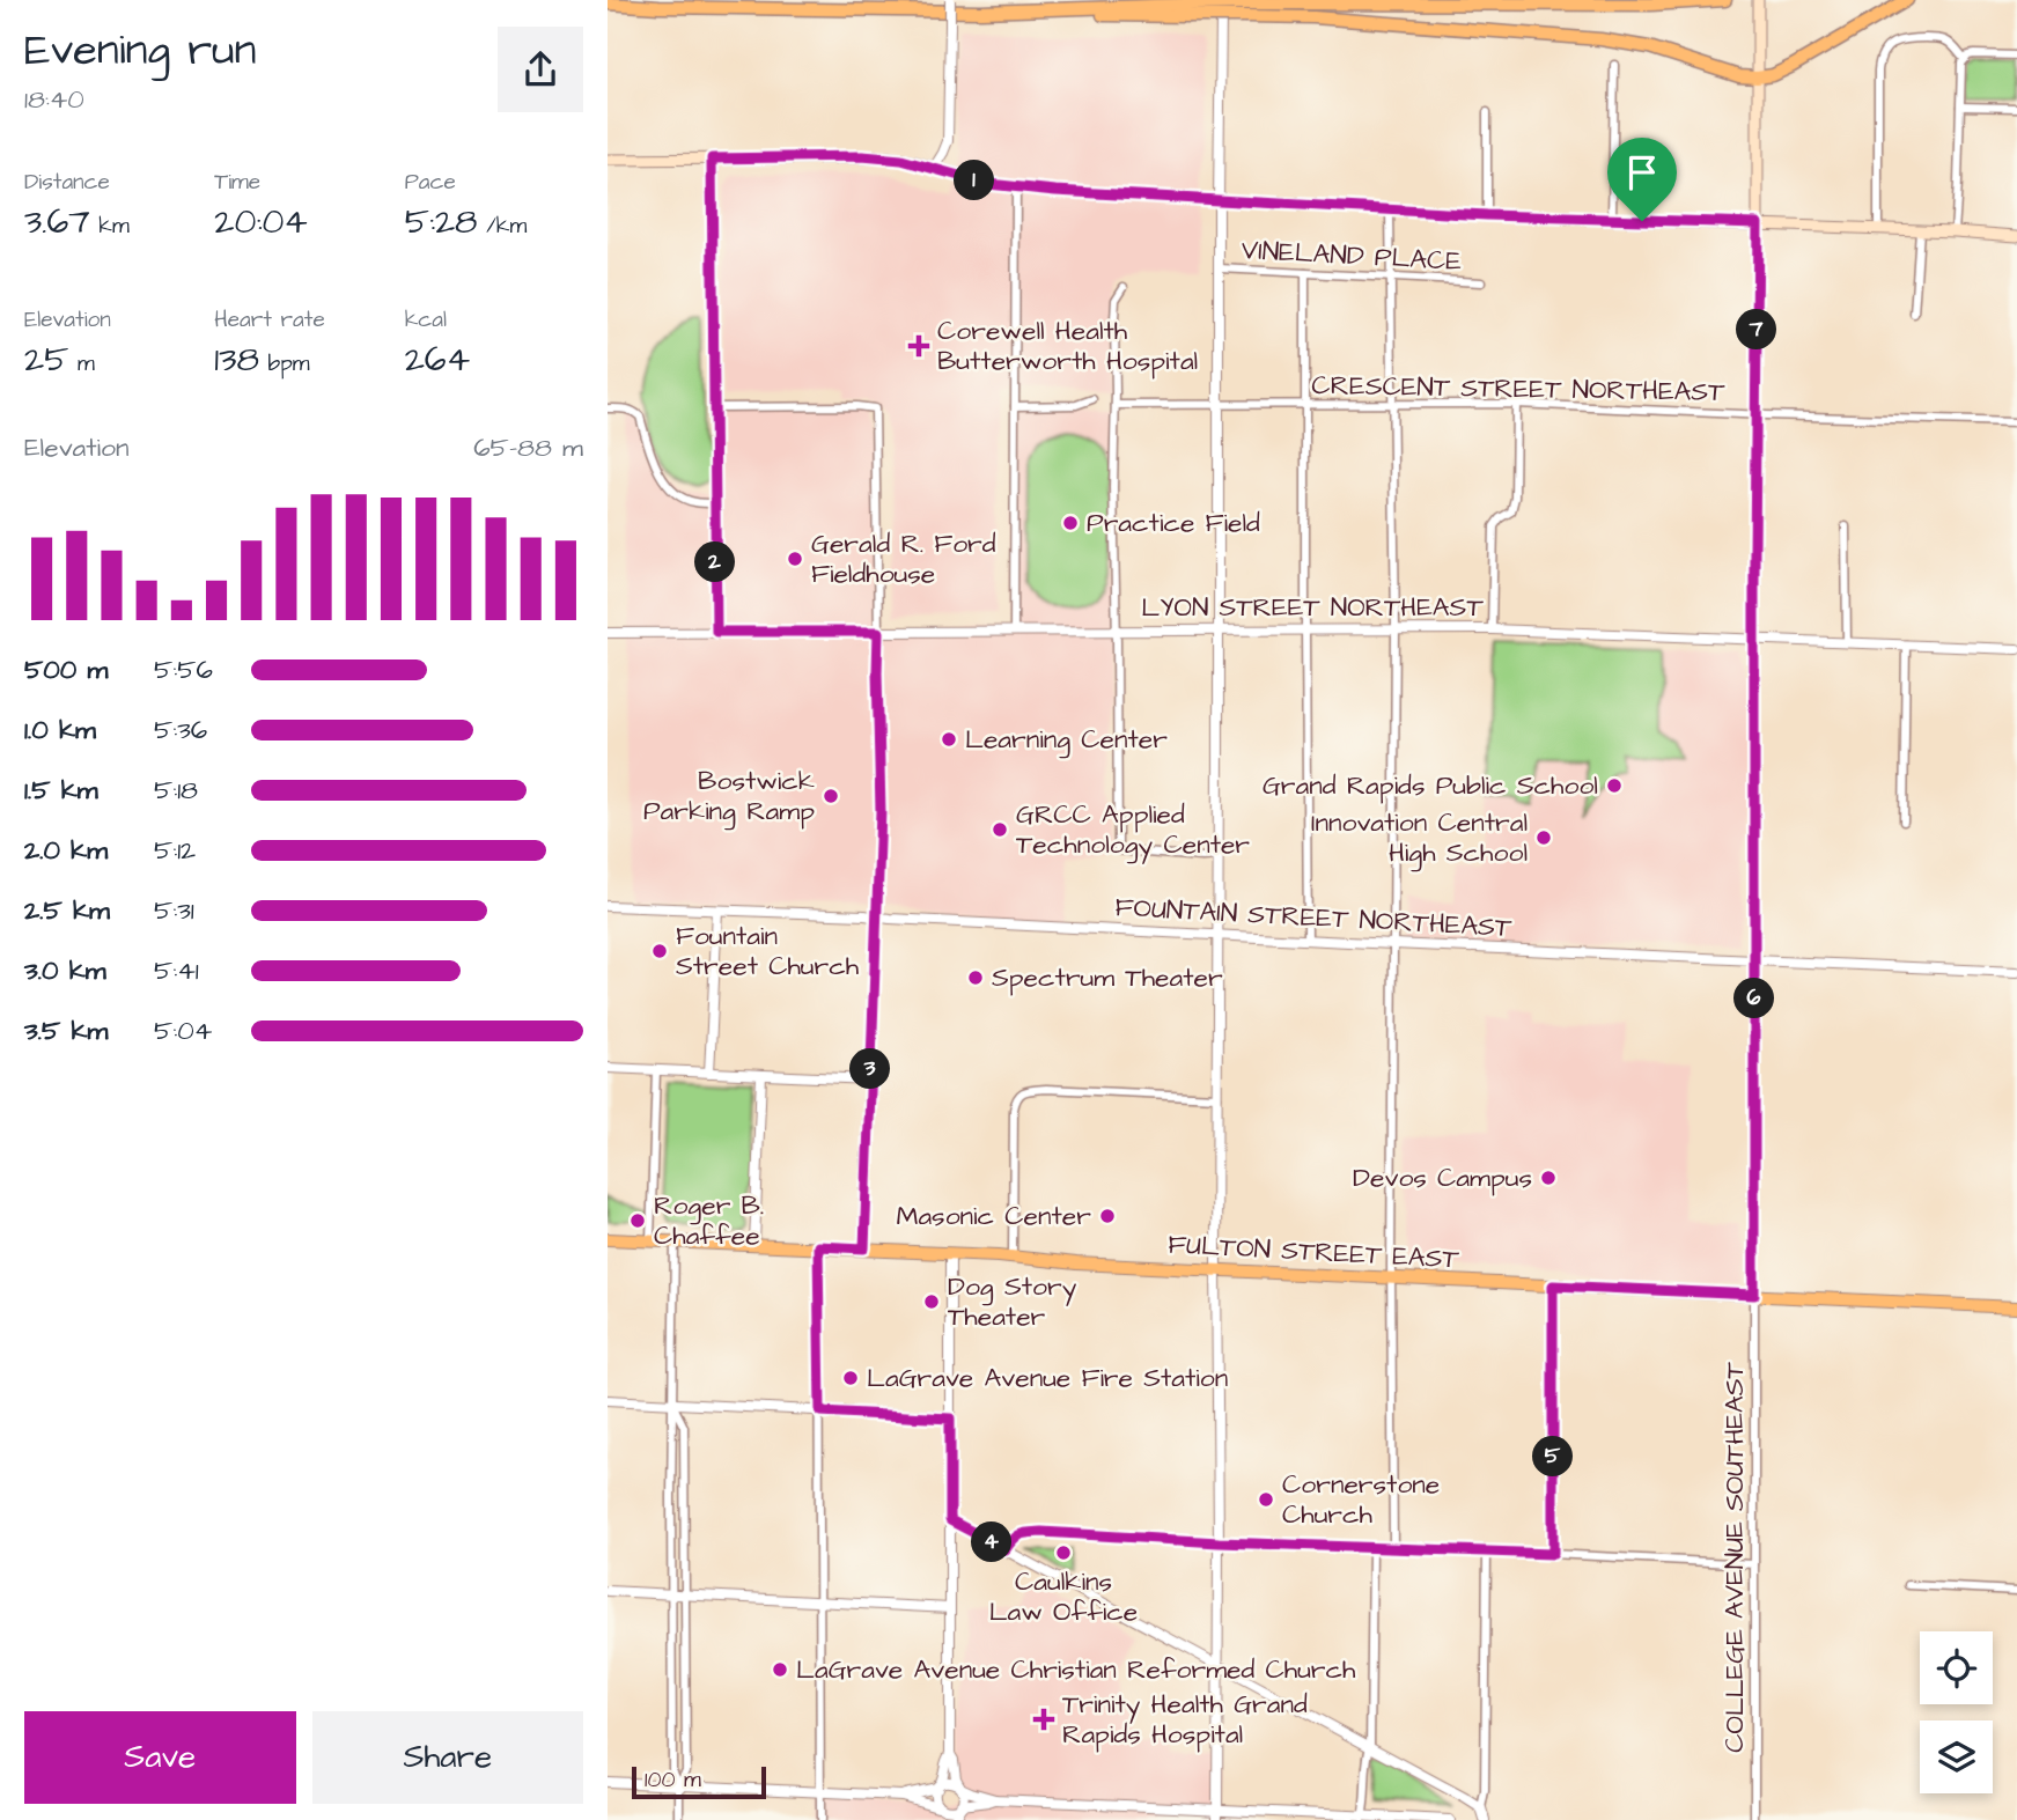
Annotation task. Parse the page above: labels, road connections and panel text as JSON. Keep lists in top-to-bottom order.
{
  "streets": {
    "main road": ["FULTON STREET EAST"],
    "street": [
      "VINELAND PLACE",
      "CRESCENT STREET NORTHEAST",
      "LYON STREET NORTHEAST",
      "FOUNTAIN STREET NORTHEAST",
      "COLLEGE AVENUE SOUTHEAST"
    ]
  },
  "crossings": [
    ["FULTON STREET EAST", "COLLEGE AVENUE SOUTHEAST"]
  ],
  "places": {
    "health": ["Corewell Health Butterworth Hospital", "Trinity Health Grand Rapids Hospital"],
    "other": [
      "Practice Field",
      "Gerald R. Ford Fieldhouse",
      "Learning Center",
      "Grand Rapids Public School",
      "Bostwick Parking Ramp",
      "GRCC Applied Technology Center",
      "Innovation Central High School",
      "Fountain Street Church",
      "Spectrum Theater",
      "Devos Campus",
      "Masonic Center",
      "Roger B. Chaffee",
      "Dog Story Theater",
      "LaGrave Avenue Fire Station",
      "Cornerstone Church",
      "Caulkins Law Office",
      "LaGrave Avenue Christian Reformed Church"
    ]
  },
  "scale_bar": "100 m",
  "page": {
    "heading": ["Evening run", "18:40"],
    "stats": [
      ["Distance", "3.67 km"],
      ["Time", "20:04"],
      ["Pace", "5:28 /km"],
      ["Elevation", "25 m"],
      ["Heart rate", "138 bpm"],
      ["kcal", "264"]
    ],
    "pins": [
      "1",
      "7",
      "2",
      "6",
      "3",
      "5",
      "4"
    ],
    "chart": ["Elevation", "65–88 m"],
    "list": [
      {
        "name": "500 m",
        "note": "5:56"
      },
      {
        "name": "1.0 km",
        "note": "5:36"
      },
      {
        "name": "1.5 km",
        "note": "5:18"
      },
      {
        "name": "2.0 km",
        "note": "5:12"
      },
      {
        "name": "2.5 km",
        "note": "5:31"
      },
      {
        "name": "3.0 km",
        "note": "5:41"
      },
      {
        "name": "3.5 km",
        "note": "5:04"
      }
    ],
    "buttons": ["Save", "Share"],
    "scale": "100 m"
  }
}
